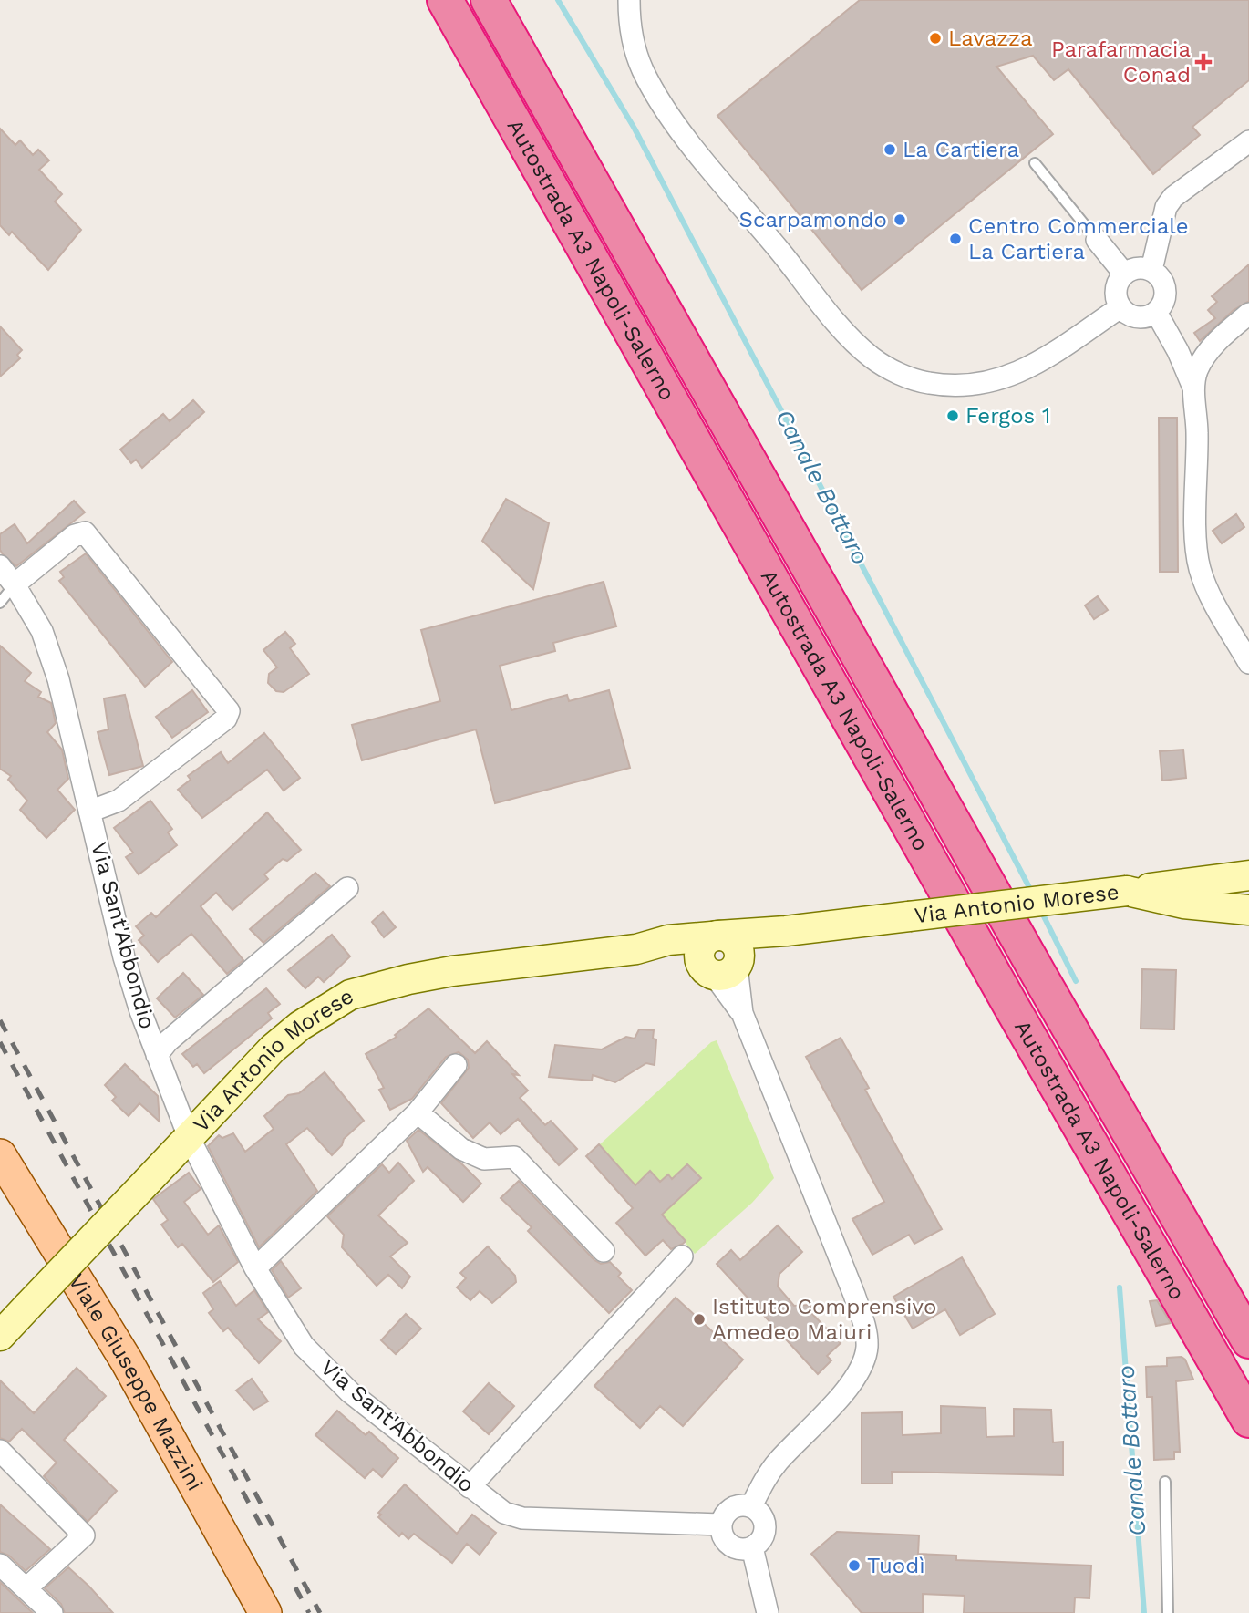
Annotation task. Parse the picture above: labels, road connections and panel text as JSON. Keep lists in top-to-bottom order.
{
  "streets": {
    "highway": ["Autostrada A3 Napoli-Salerno"],
    "main road": ["Viale Giuseppe Mazzini"],
    "street": ["Via Antonio Morese", "Via Sant'Abbondio"]
  },
  "crossings": [
    ["Via Antonio Morese", "Via Sant'Abbondio"]
  ],
  "water": ["Canale Bottaro"],
  "places": {
    "other": [
      "Lavazza",
      "La Cartiera",
      "Scarpamondo",
      "Centro Commerciale La Cartiera",
      "Fergos 1",
      "Istituto Comprensivo Amedeo Maiuri",
      "Tuodì"
    ],
    "health": ["Parafarmacia Conad"]
  }
}
